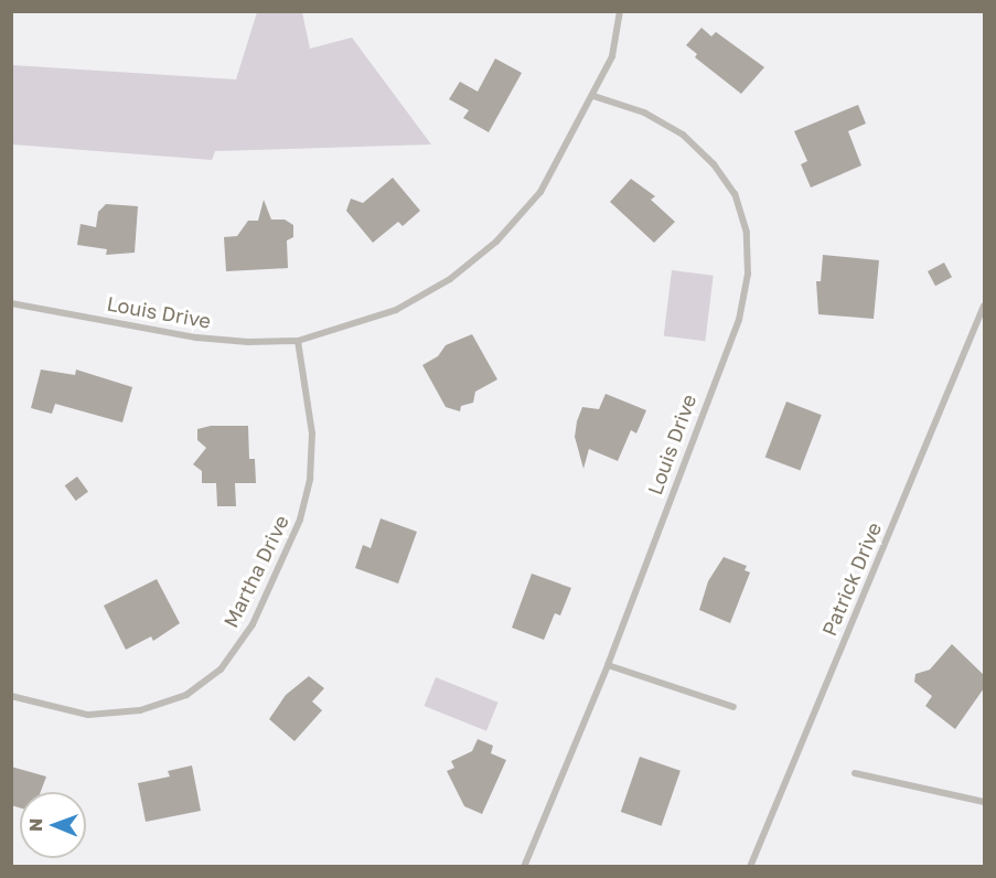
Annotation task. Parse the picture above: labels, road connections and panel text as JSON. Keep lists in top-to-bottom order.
{
  "streets": {
    "street": ["Louis Drive", "Martha Drive", "Patrick Drive"]
  },
  "crossings": [
    ["Louis Drive", "Martha Drive"]
  ],
  "north": "left"
}
